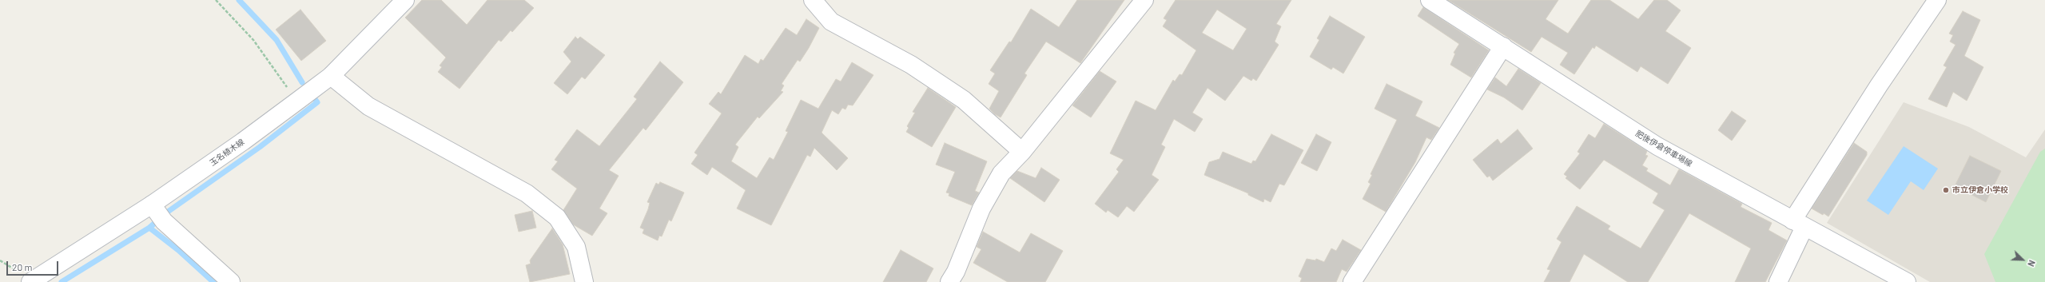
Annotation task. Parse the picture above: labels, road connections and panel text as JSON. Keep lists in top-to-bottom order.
{
  "streets": {
    "street": ["肥後伊倉停車場線", "玉名植木線"]
  },
  "places": ["市立伊倉小学校"],
  "scale_bar": "20 m",
  "north": "bottom right"
}
